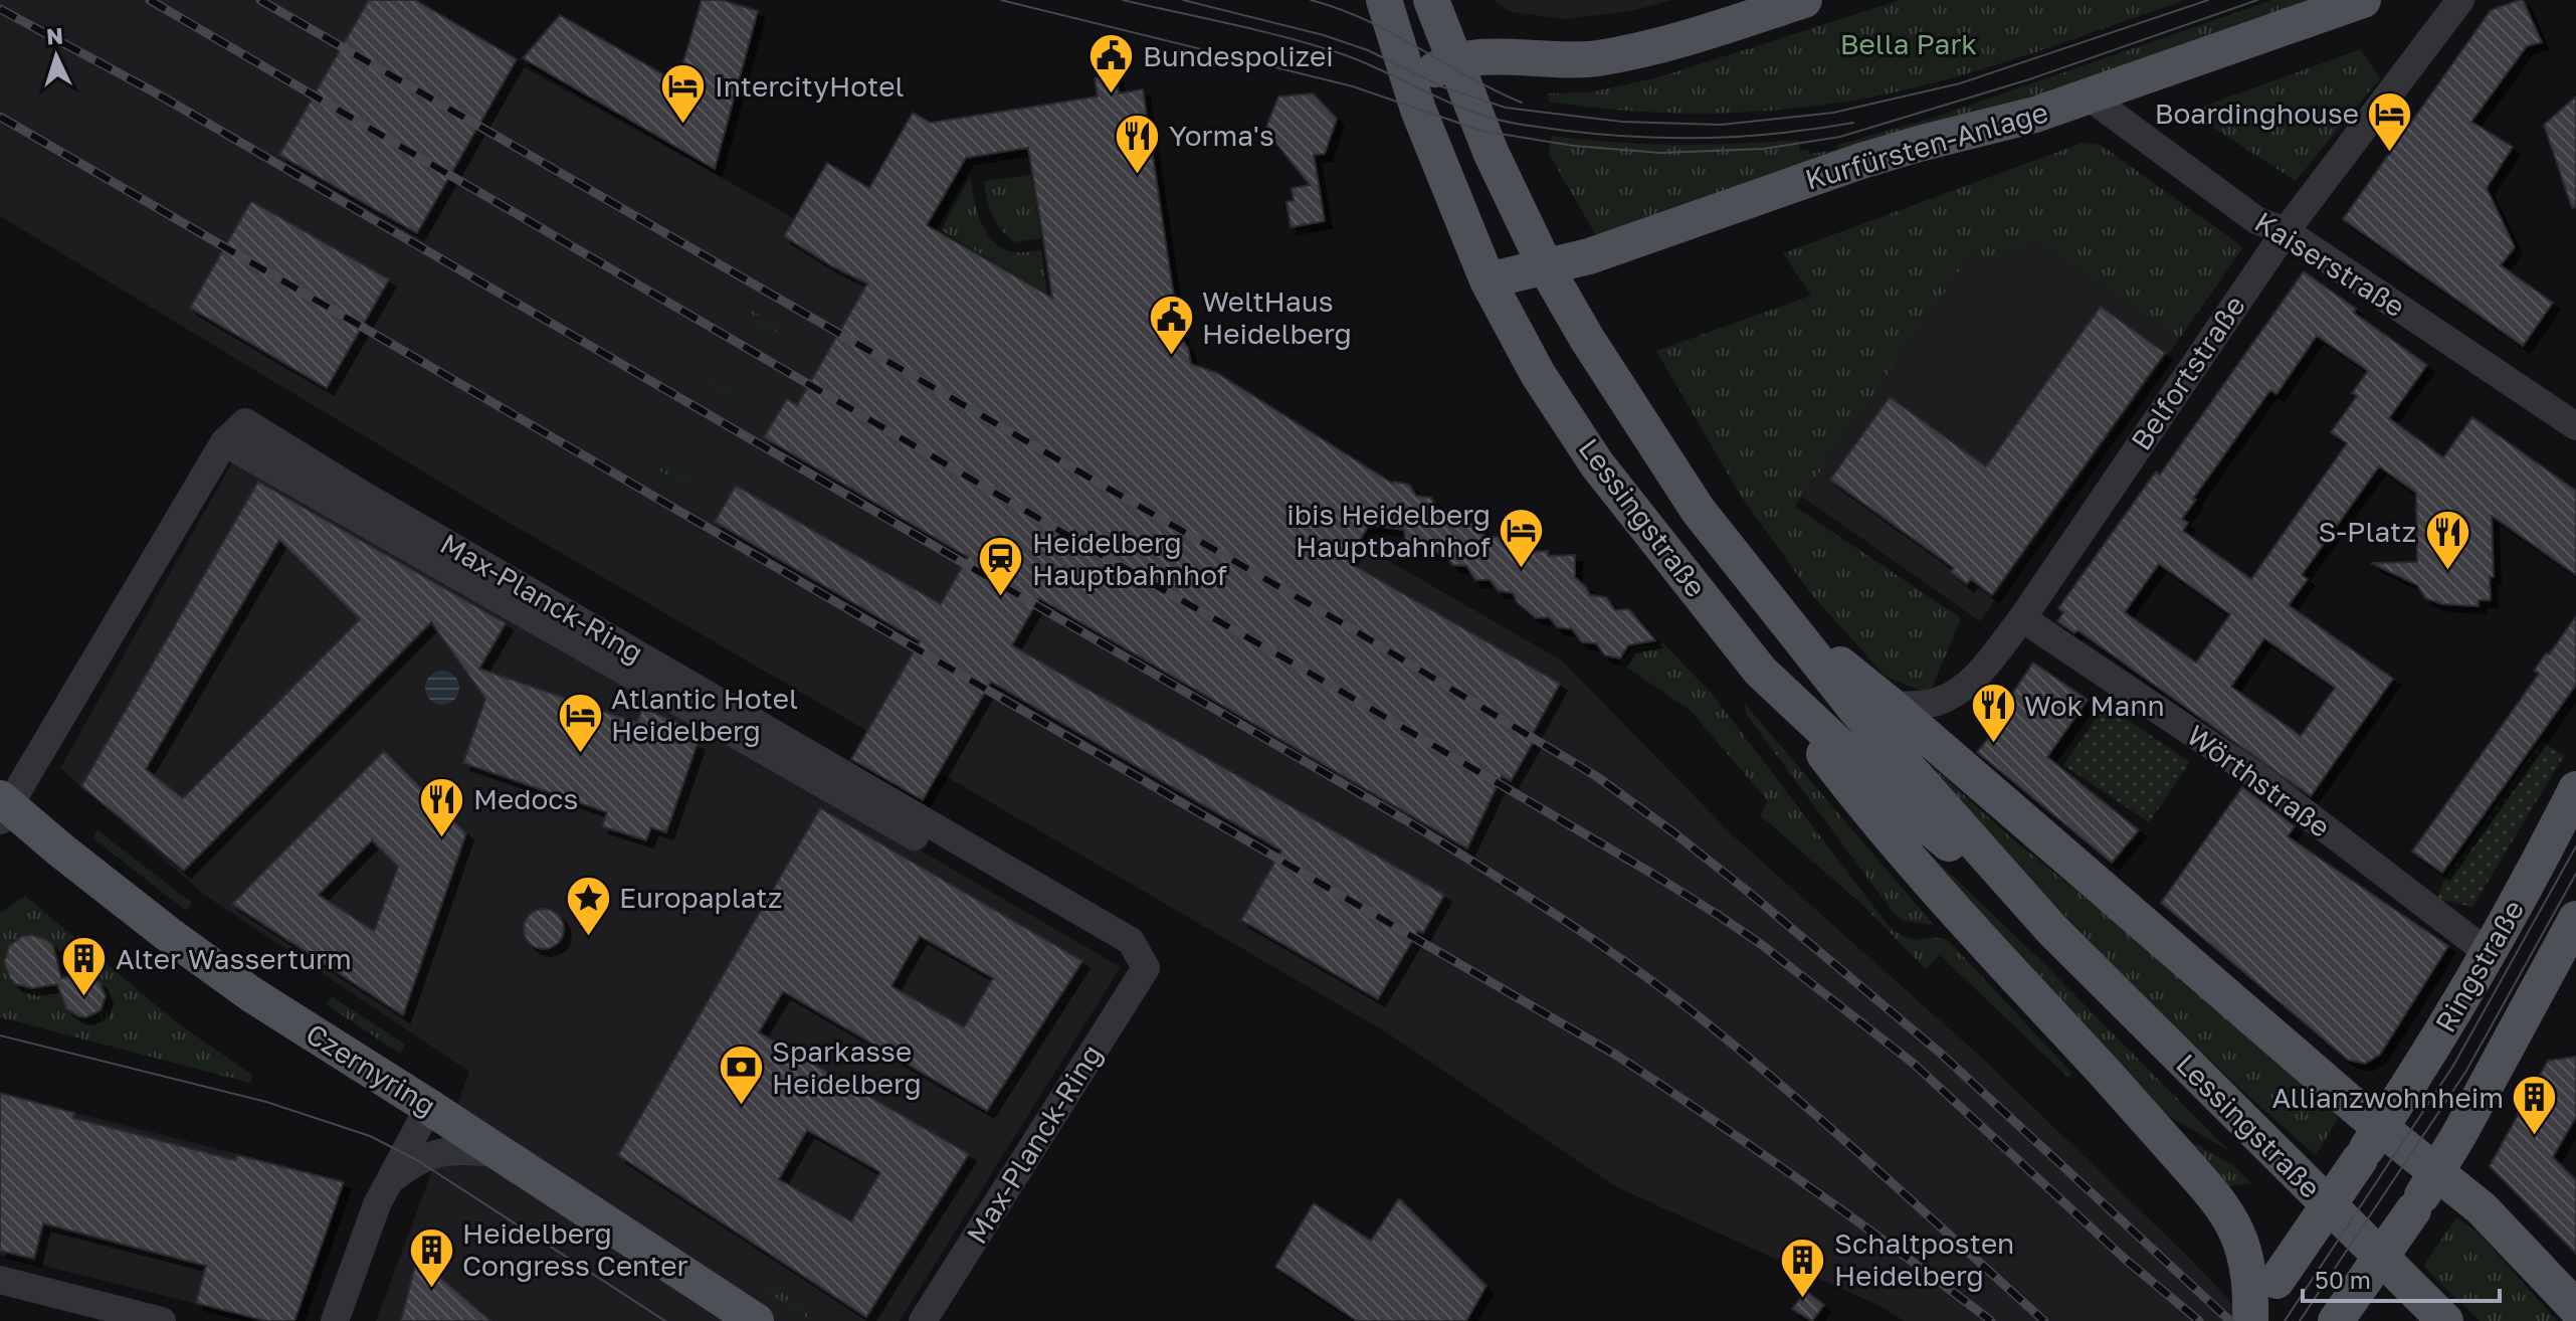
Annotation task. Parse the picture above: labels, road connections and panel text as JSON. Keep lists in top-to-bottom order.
{
  "streets": {
    "main road": [
      "Kurfürsten-Anlage",
      "Lessingstraße",
      "Ringstraße",
      "Czernyring"
    ],
    "street": [
      "Kaiserstraße",
      "Belfortstraße",
      "Max-Planck-Ring",
      "Wörthstraße"
    ]
  },
  "crossings": [
    ["Kurfürsten-Anlage", "Kaiserstraße"],
    ["Kurfürsten-Anlage", "Lessingstraße"],
    ["Kaiserstraße", "Belfortstraße"],
    ["Belfortstraße", "Wörthstraße"],
    ["Wörthstraße", "Ringstraße"]
  ],
  "parks": ["Bella Park"],
  "places": {
    "public building": ["Bundespolizei", "WeltHaus Heidelberg"],
    "hotel": [
      "IntercityHotel",
      "Boardinghouse",
      "ibis Heidelberg Hauptbahnhof",
      "Atlantic Hotel Heidelberg"
    ],
    "restaurant": [
      "Yorma's",
      "S-Platz",
      "Wok Mann",
      "Medocs"
    ],
    "station": ["Heidelberg Hauptbahnhof"],
    "place": ["Europaplatz"],
    "building": [
      "Alter Wasserturm",
      "Allianzwohnheim",
      "Heidelberg Congress Center",
      "Schaltposten Heidelberg"
    ],
    "bank": ["Sparkasse Heidelberg"]
  },
  "scale_bar": "50 m",
  "north": "top"
}
